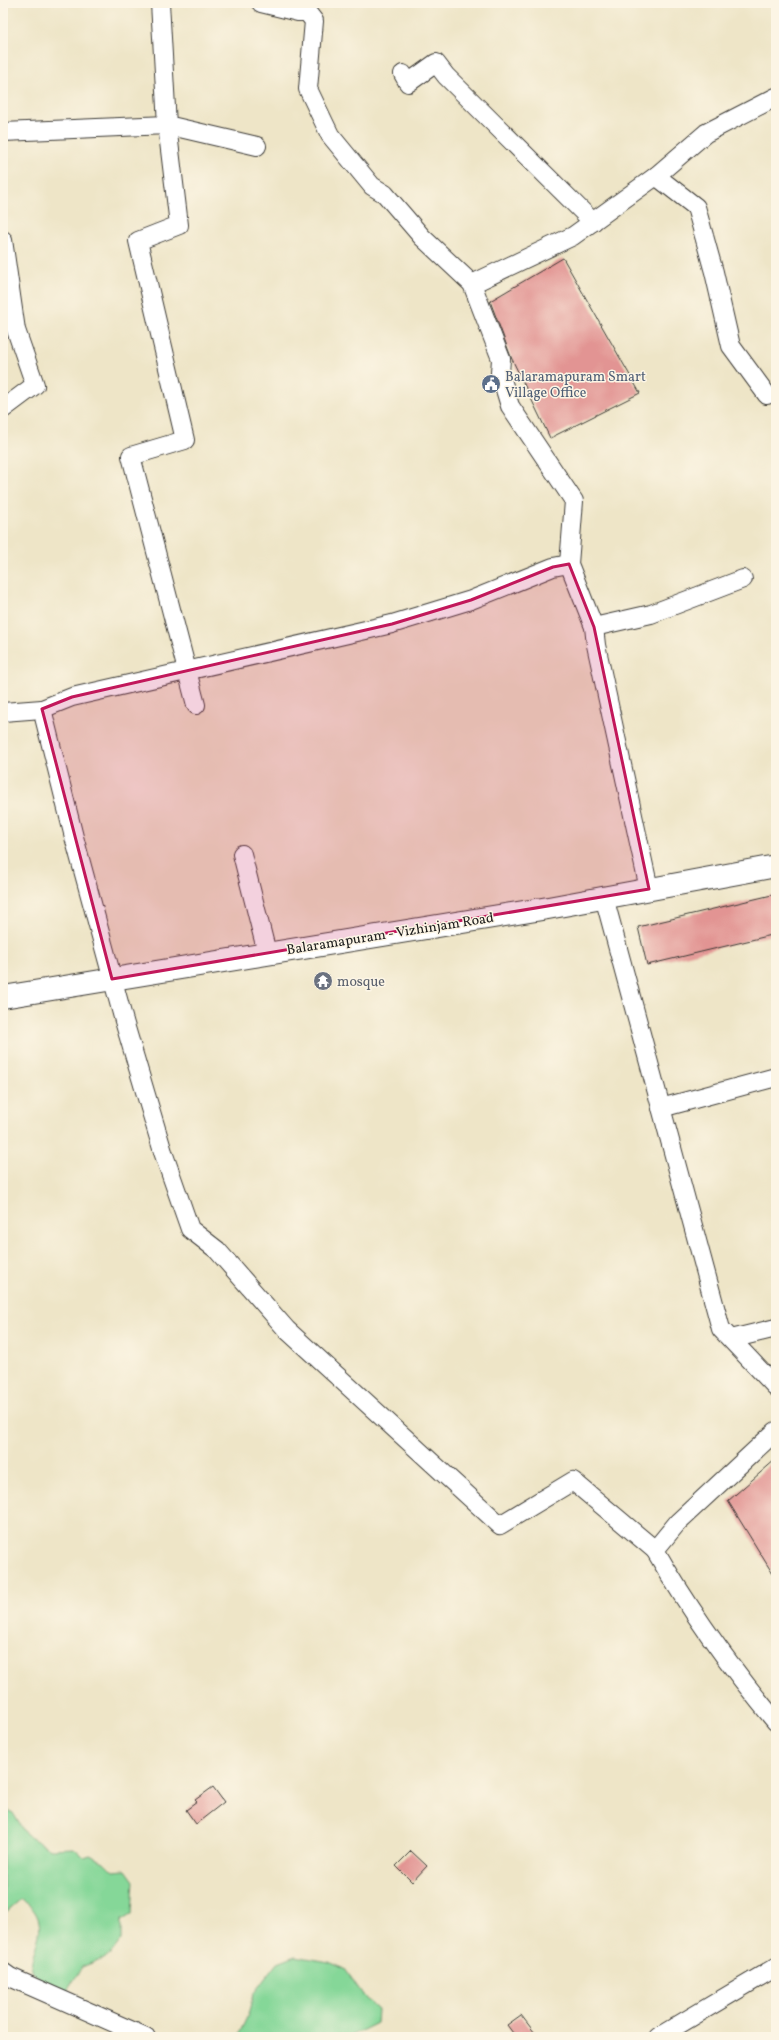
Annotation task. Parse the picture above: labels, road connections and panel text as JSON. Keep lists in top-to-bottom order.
{
  "streets": {
    "main road": ["Balaramapuram - Vizhinjam Road"]
  },
  "places": {
    "public building": ["Balaramapuram Smart Village Office"],
    "temple": ["mosque"]
  }
}
